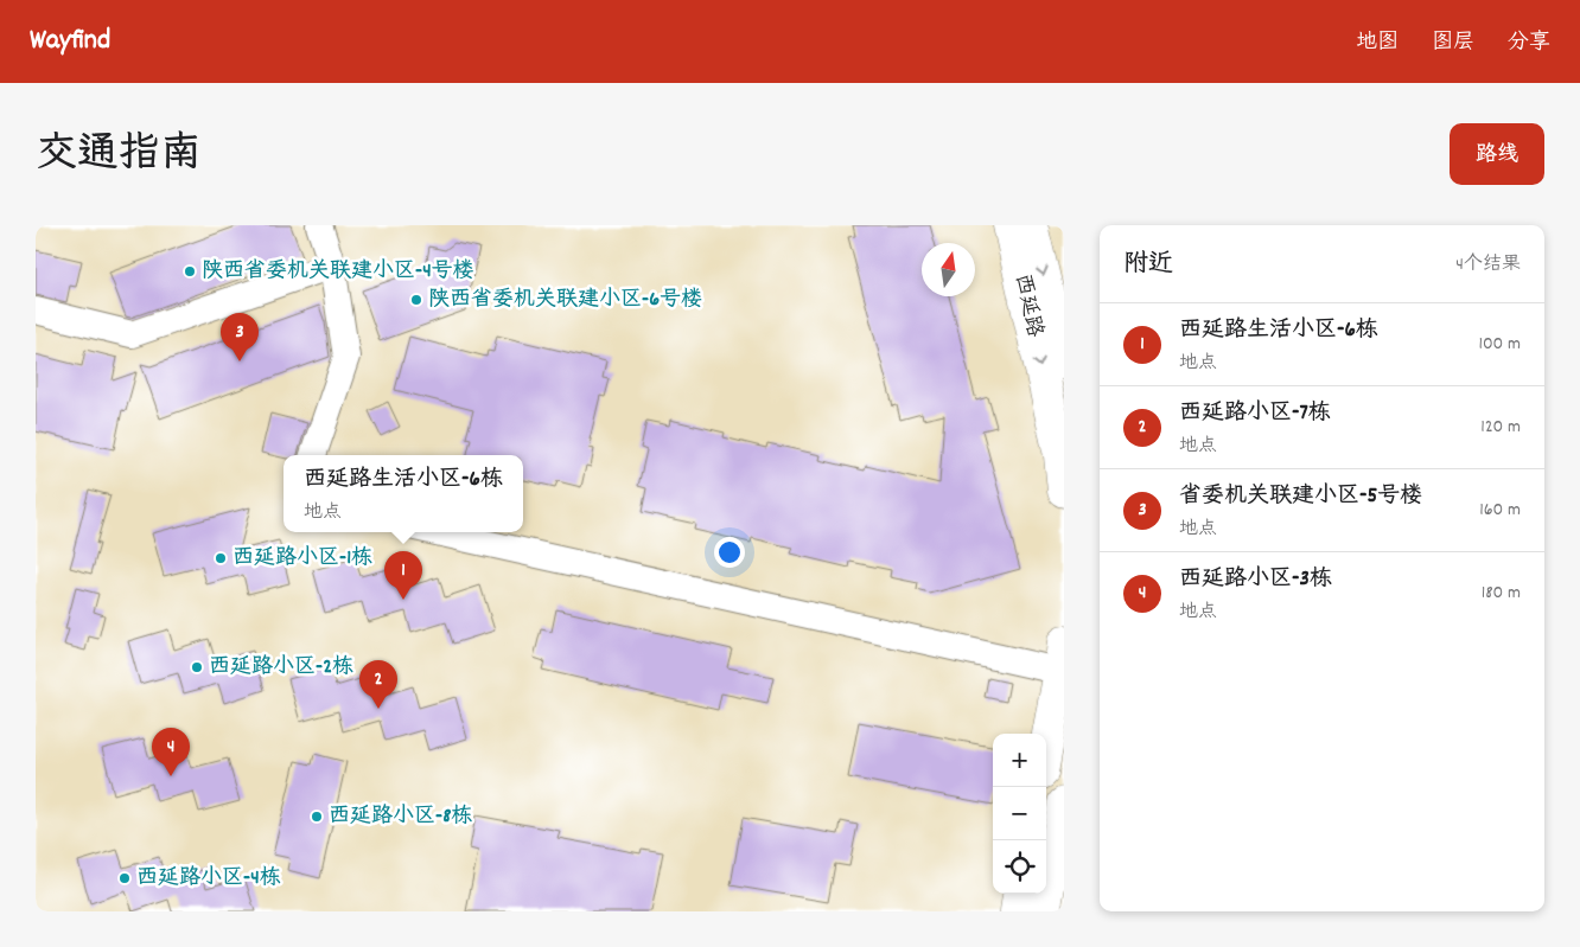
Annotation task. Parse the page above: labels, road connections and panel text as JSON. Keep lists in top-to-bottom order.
{
  "streets": {
    "main road": ["西延路"]
  },
  "places": [
    "陕西省委机关联建小区-4号楼",
    "陕西省委机关联建小区-6号楼",
    "西延路小区-1栋",
    "西延路小区-2栋",
    "西延路小区-8栋",
    "西延路小区-4栋"
  ],
  "north": "top",
  "page": {
    "header": "Wayfind",
    "nav": ["地图", "图层", "分享"],
    "title": "交通指南",
    "buttons": "路线",
    "heading": ["附近", "4个结果"],
    "list": [
      {
        "mark": "1",
        "name": "西延路生活小区-6栋",
        "note": "地点",
        "value": "100 m"
      },
      {
        "mark": "2",
        "name": "西延路小区-7栋",
        "note": "地点",
        "value": "120 m"
      },
      {
        "mark": "3",
        "name": "省委机关联建小区-5号楼",
        "note": "地点",
        "value": "160 m"
      },
      {
        "mark": "4",
        "name": "西延路小区-3栋",
        "note": "地点",
        "value": "180 m"
      }
    ],
    "pins": [
      "3",
      "1",
      "2",
      "4"
    ],
    "popup": ["西延路生活小区-6栋", "地点"],
    "map_buttons": ["+", "−"]
  }
}
